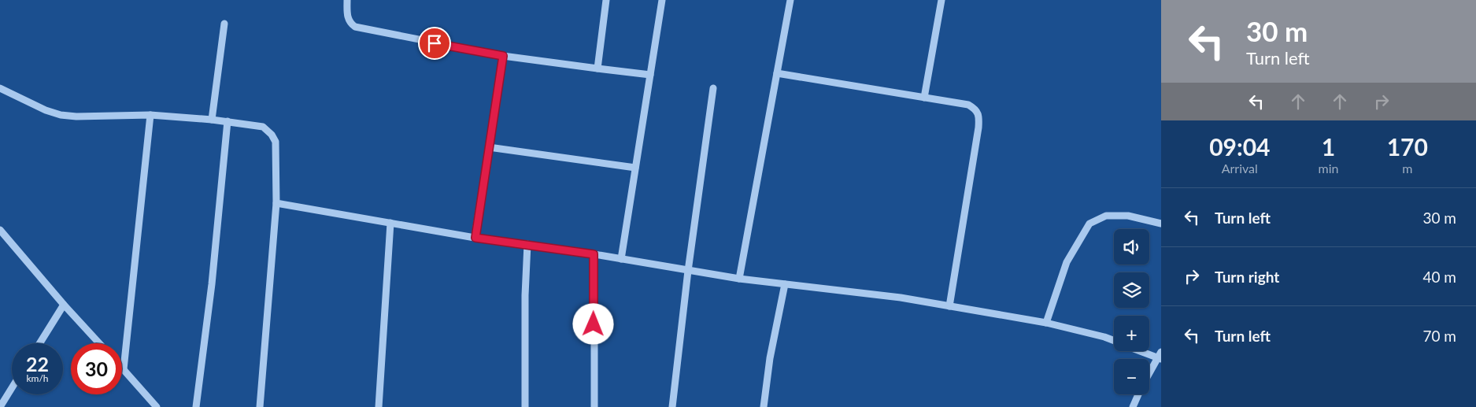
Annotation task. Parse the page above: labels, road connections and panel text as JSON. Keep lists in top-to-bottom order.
{
  "page": {
    "turn": ["30 m", "Turn left"],
    "eta": [
      "09:04",
      "Arrival",
      "1",
      "min",
      "170",
      "m"
    ],
    "list": [
      {
        "name": "Turn left",
        "value": "30 m"
      },
      {
        "name": "Turn right",
        "value": "40 m"
      },
      {
        "name": "Turn left",
        "value": "70 m"
      }
    ],
    "map_buttons": ["+", "−"],
    "speed": "22 km/h",
    "limit": "30"
  }
}
